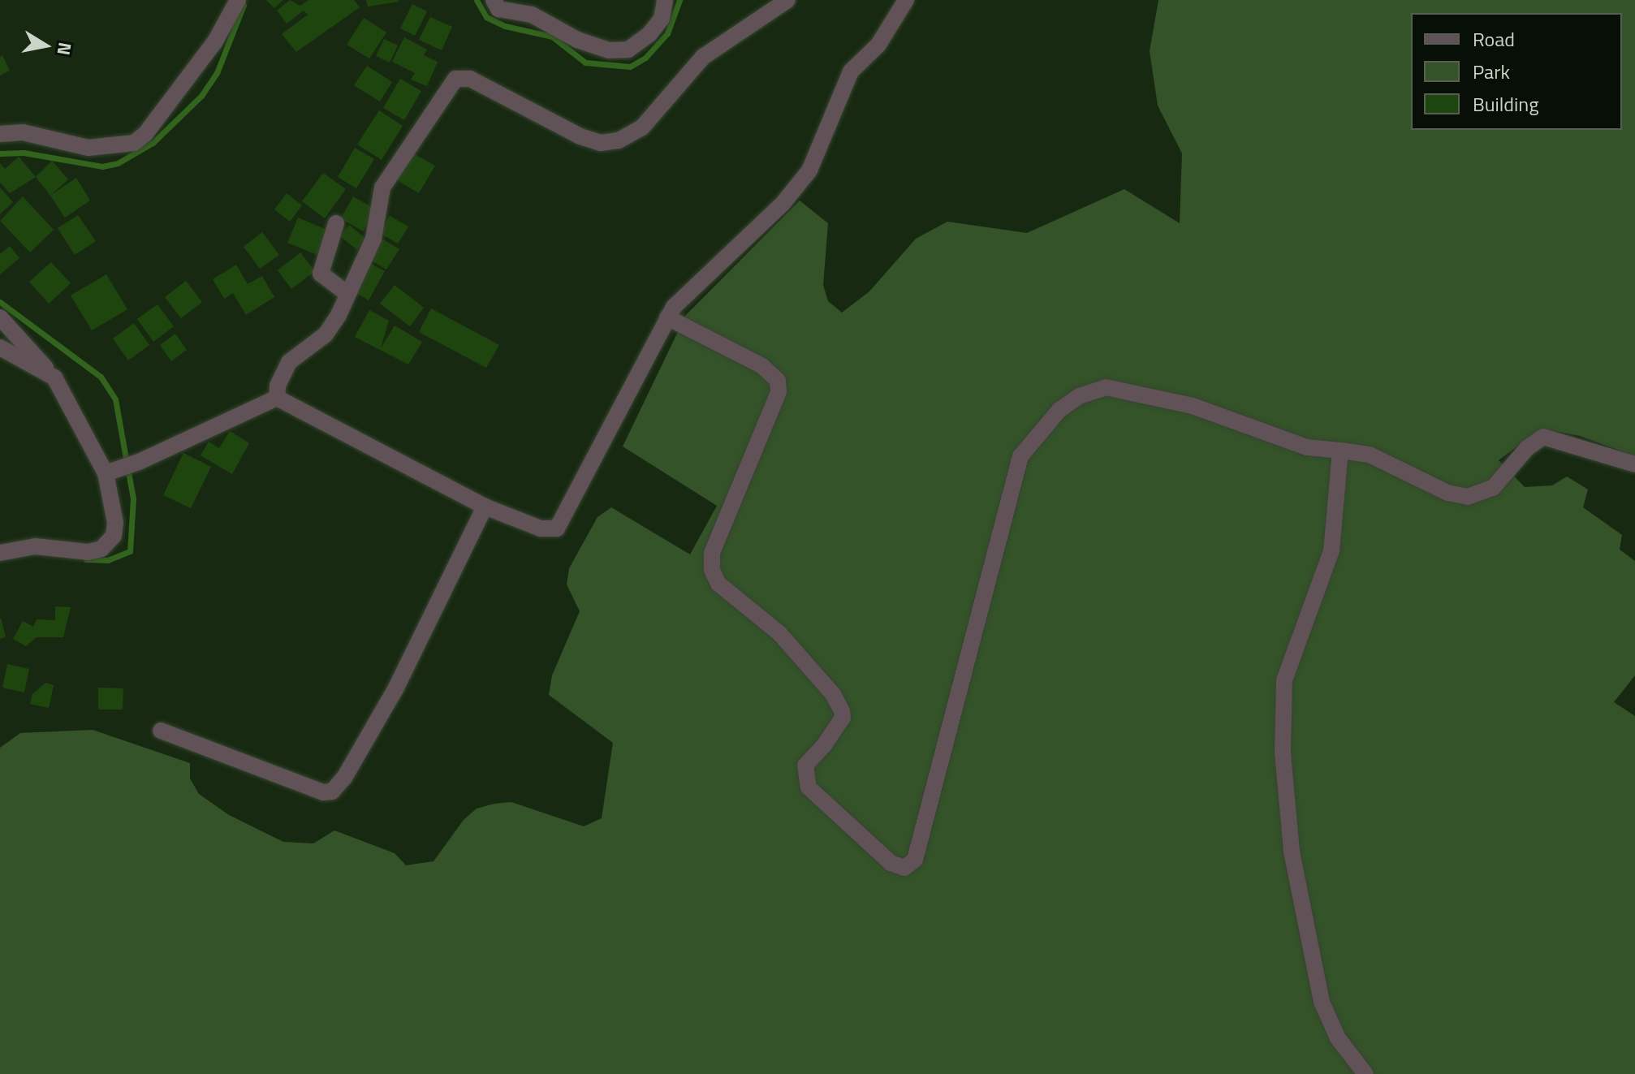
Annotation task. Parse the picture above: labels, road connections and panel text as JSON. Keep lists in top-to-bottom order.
{
  "legend": ["Road", "Park", "Building"],
  "north": "right"
}
